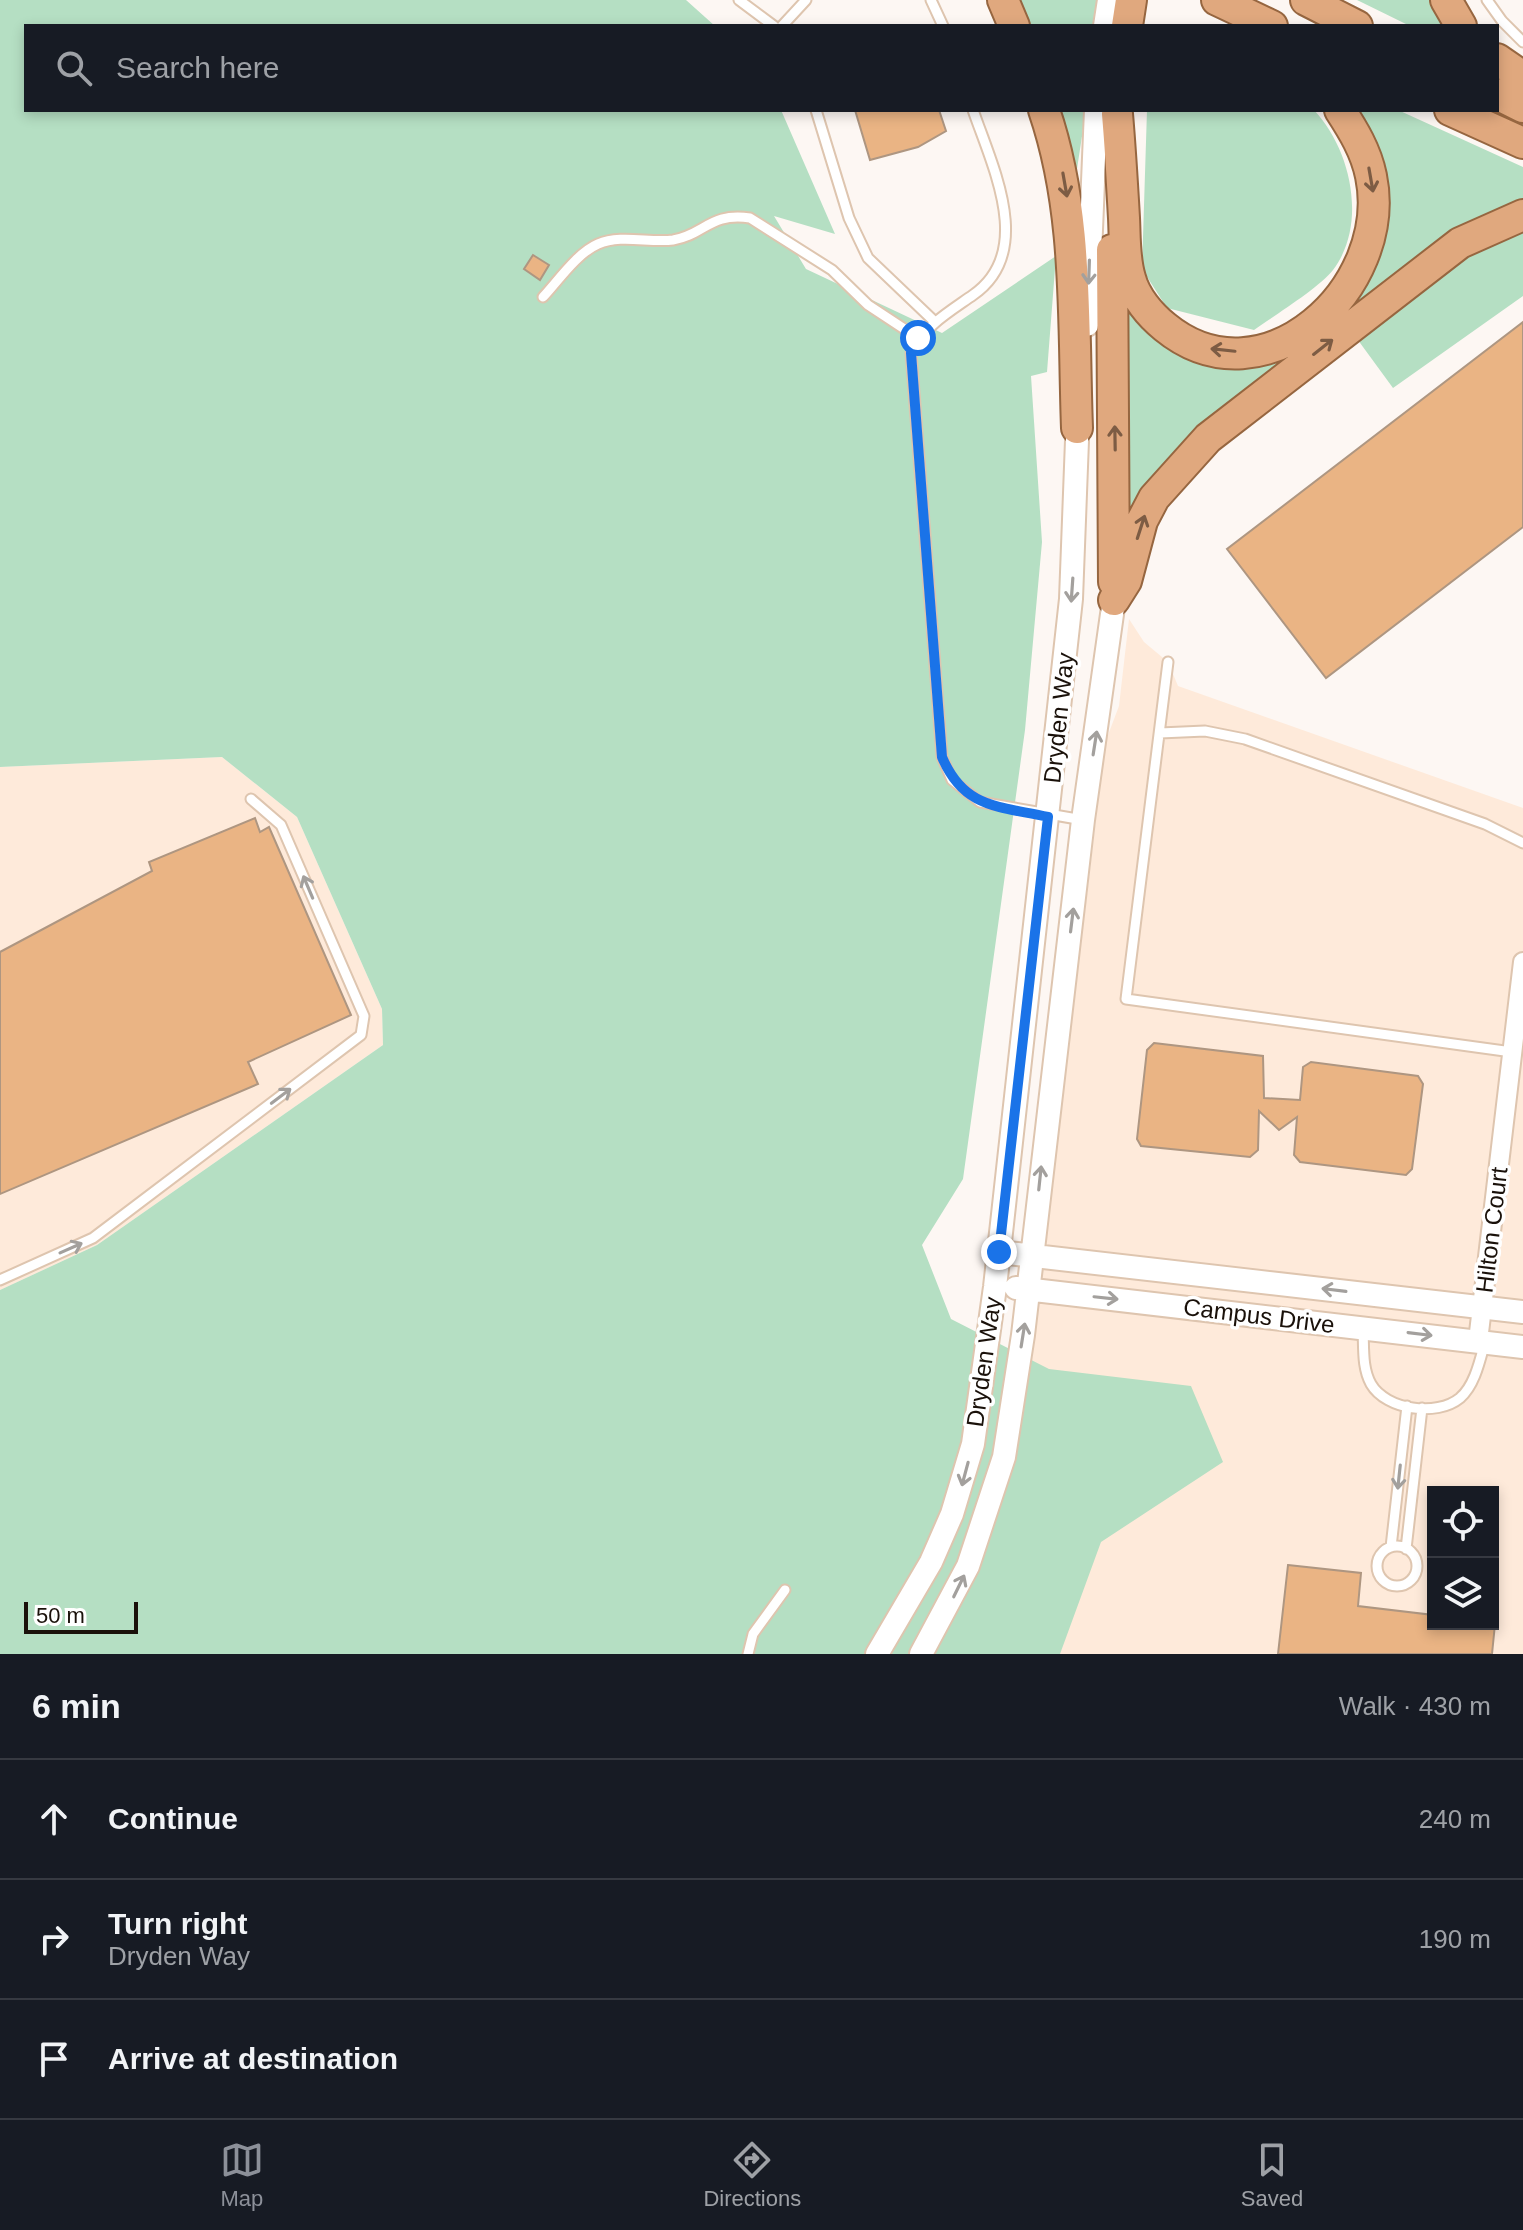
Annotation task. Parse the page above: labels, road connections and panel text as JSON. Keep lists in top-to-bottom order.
{
  "streets": {
    "street": ["Dryden Way", "Hilton Court", "Campus Drive"]
  },
  "crossings": [
    ["Dryden Way", "Campus Drive"],
    ["Hilton Court", "Campus Drive"]
  ],
  "scale_bar": "50 m",
  "page": {
    "search": "Search here",
    "scale": "50 m",
    "heading": ["6 min", "Walk · 430 m"],
    "list": [
      ["Continue", "240 m"],
      ["Turn right", "Dryden Way", "190 m"],
      "Arrive at destination"
    ],
    "nav": ["Map", "Directions", "Saved"]
  }
}
